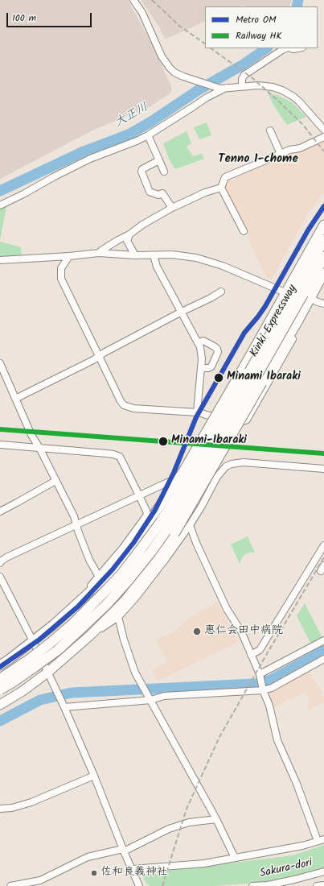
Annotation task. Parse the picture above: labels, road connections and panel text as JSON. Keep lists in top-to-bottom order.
{
  "streets": {
    "highway": ["Kinki Expressway"],
    "street": ["Sakura-dori"]
  },
  "districts": ["Tenno 1-chome"],
  "water": ["大正川"],
  "places": [
    "Minami Ibaraki",
    "Minami-Ibaraki",
    "恵仁会田中病院",
    "佐和良義神社"
  ],
  "lines": ["metro line OM", "rail line HK"],
  "legend": ["Metro OM", "Railway HK"],
  "scale_bar": "100 m"
}
